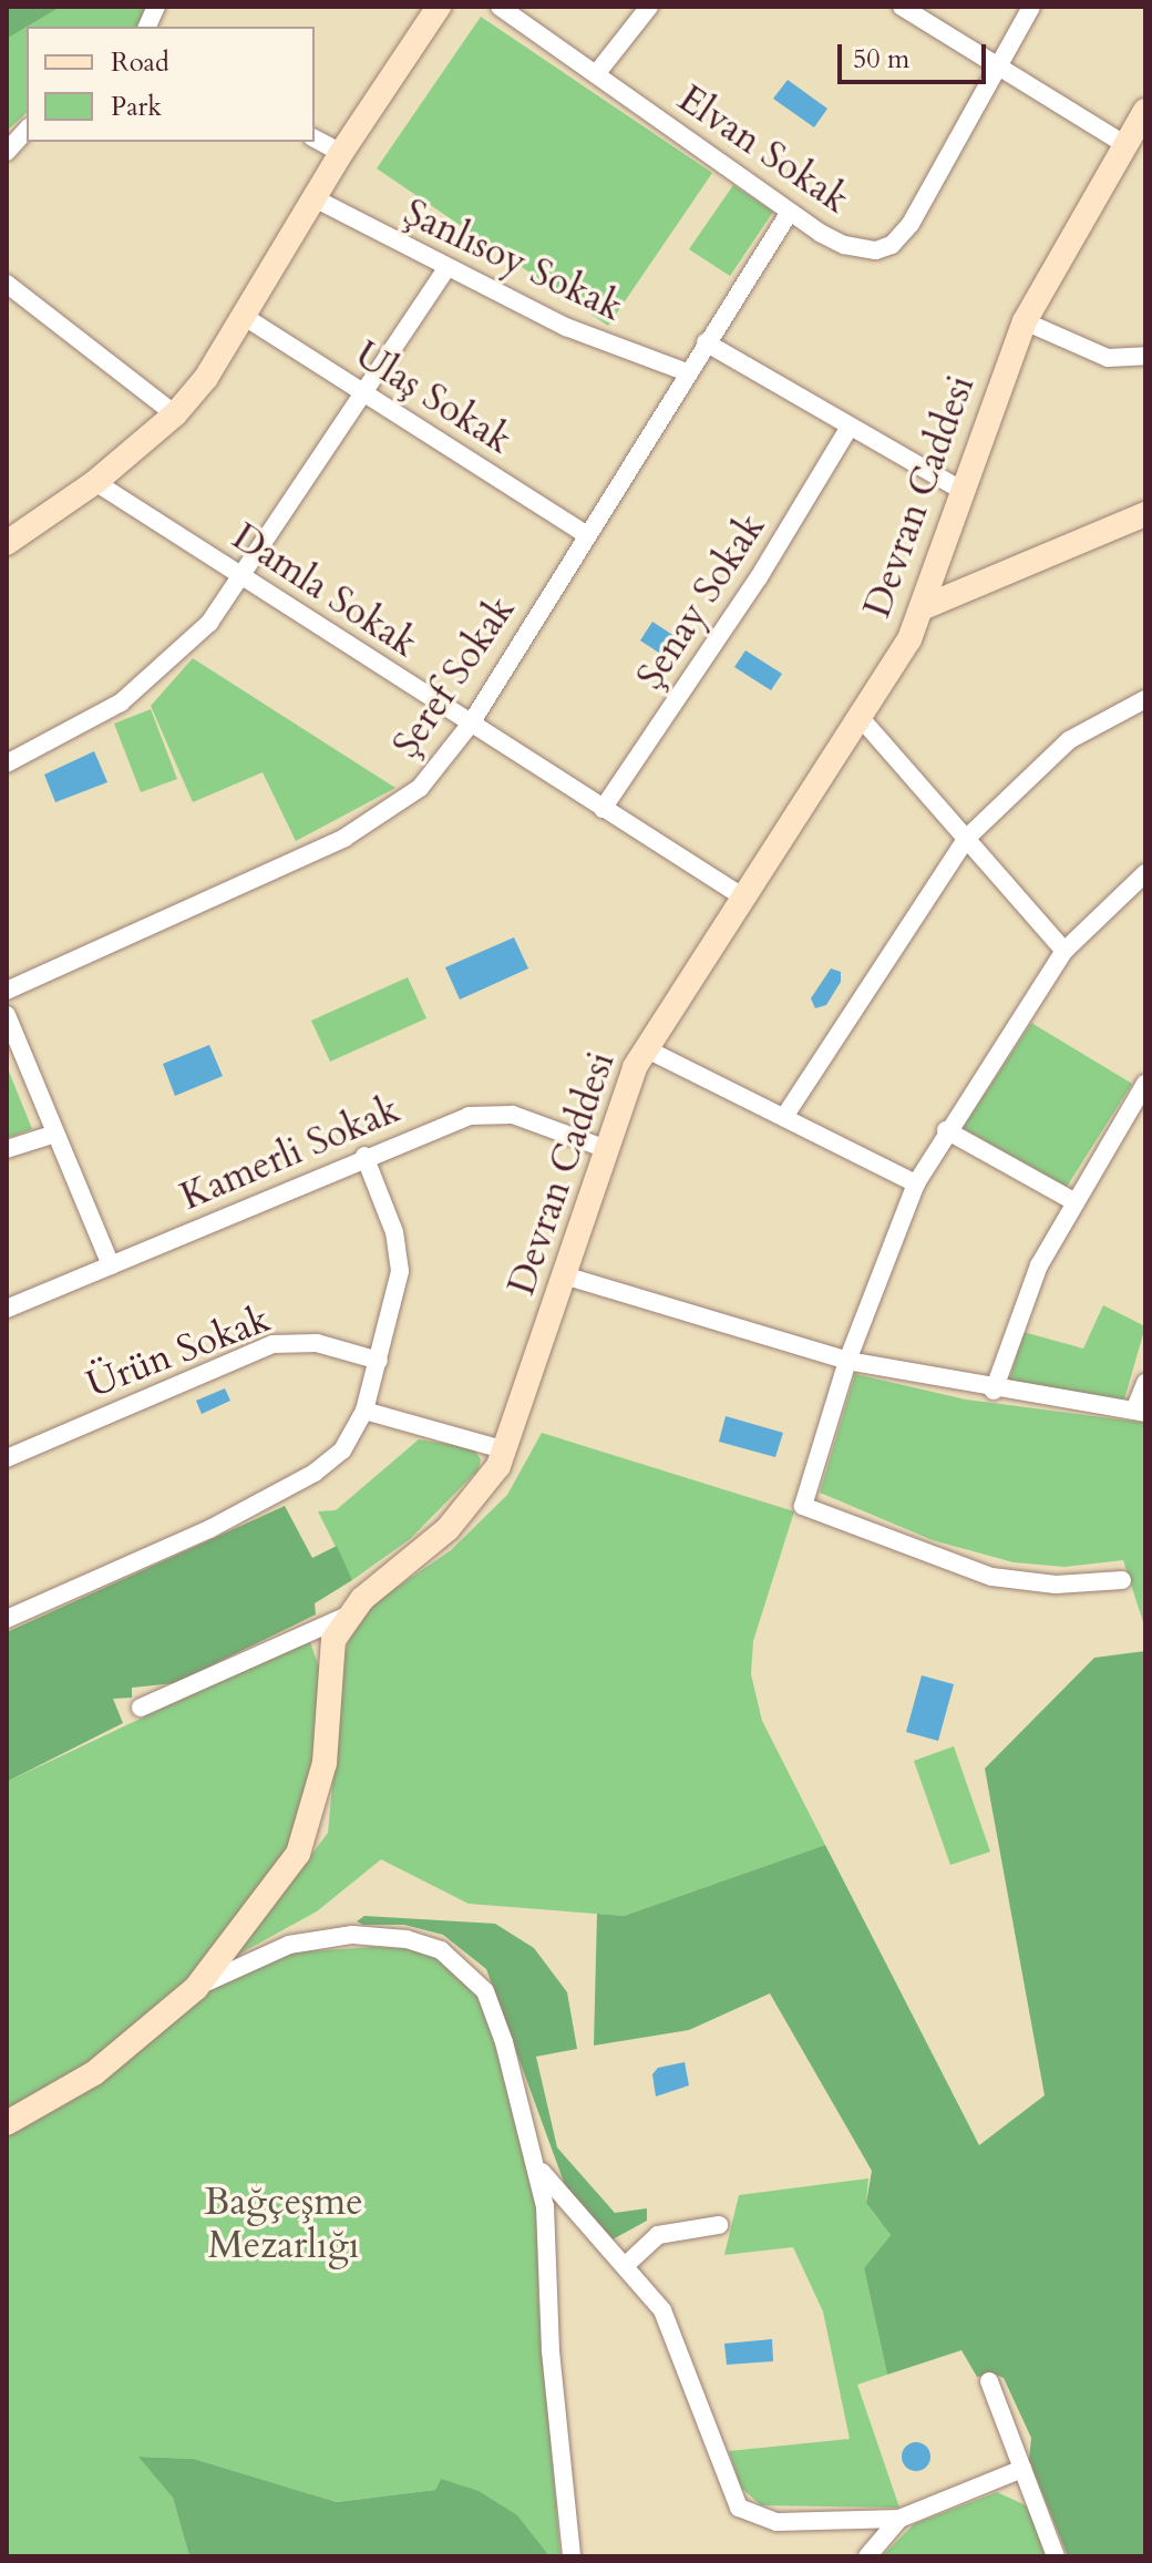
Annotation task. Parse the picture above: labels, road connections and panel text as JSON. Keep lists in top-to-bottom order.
{
  "streets": {
    "main road": ["Devran Caddesi"],
    "street": [
      "Elvan Sokak",
      "Şanlısoy Sokak",
      "Ulaş Sokak",
      "Damla Sokak",
      "Şenay Sokak",
      "Şeref Sokak",
      "Kamerli Sokak",
      "Ürün Sokak"
    ]
  },
  "crossings": [
    ["Elvan Sokak", "Şeref Sokak"],
    ["Şanlısoy Sokak", "Şeref Sokak"],
    ["Ulaş Sokak", "Şeref Sokak"],
    ["Devran Caddesi", "Damla Sokak"],
    ["Devran Caddesi", "Kamerli Sokak"],
    ["Damla Sokak", "Şenay Sokak"],
    ["Damla Sokak", "Şeref Sokak"]
  ],
  "parks": ["Bağçeşme Mezarlığı"],
  "legend": ["Road", "Park"],
  "scale_bar": "50 m"
}
